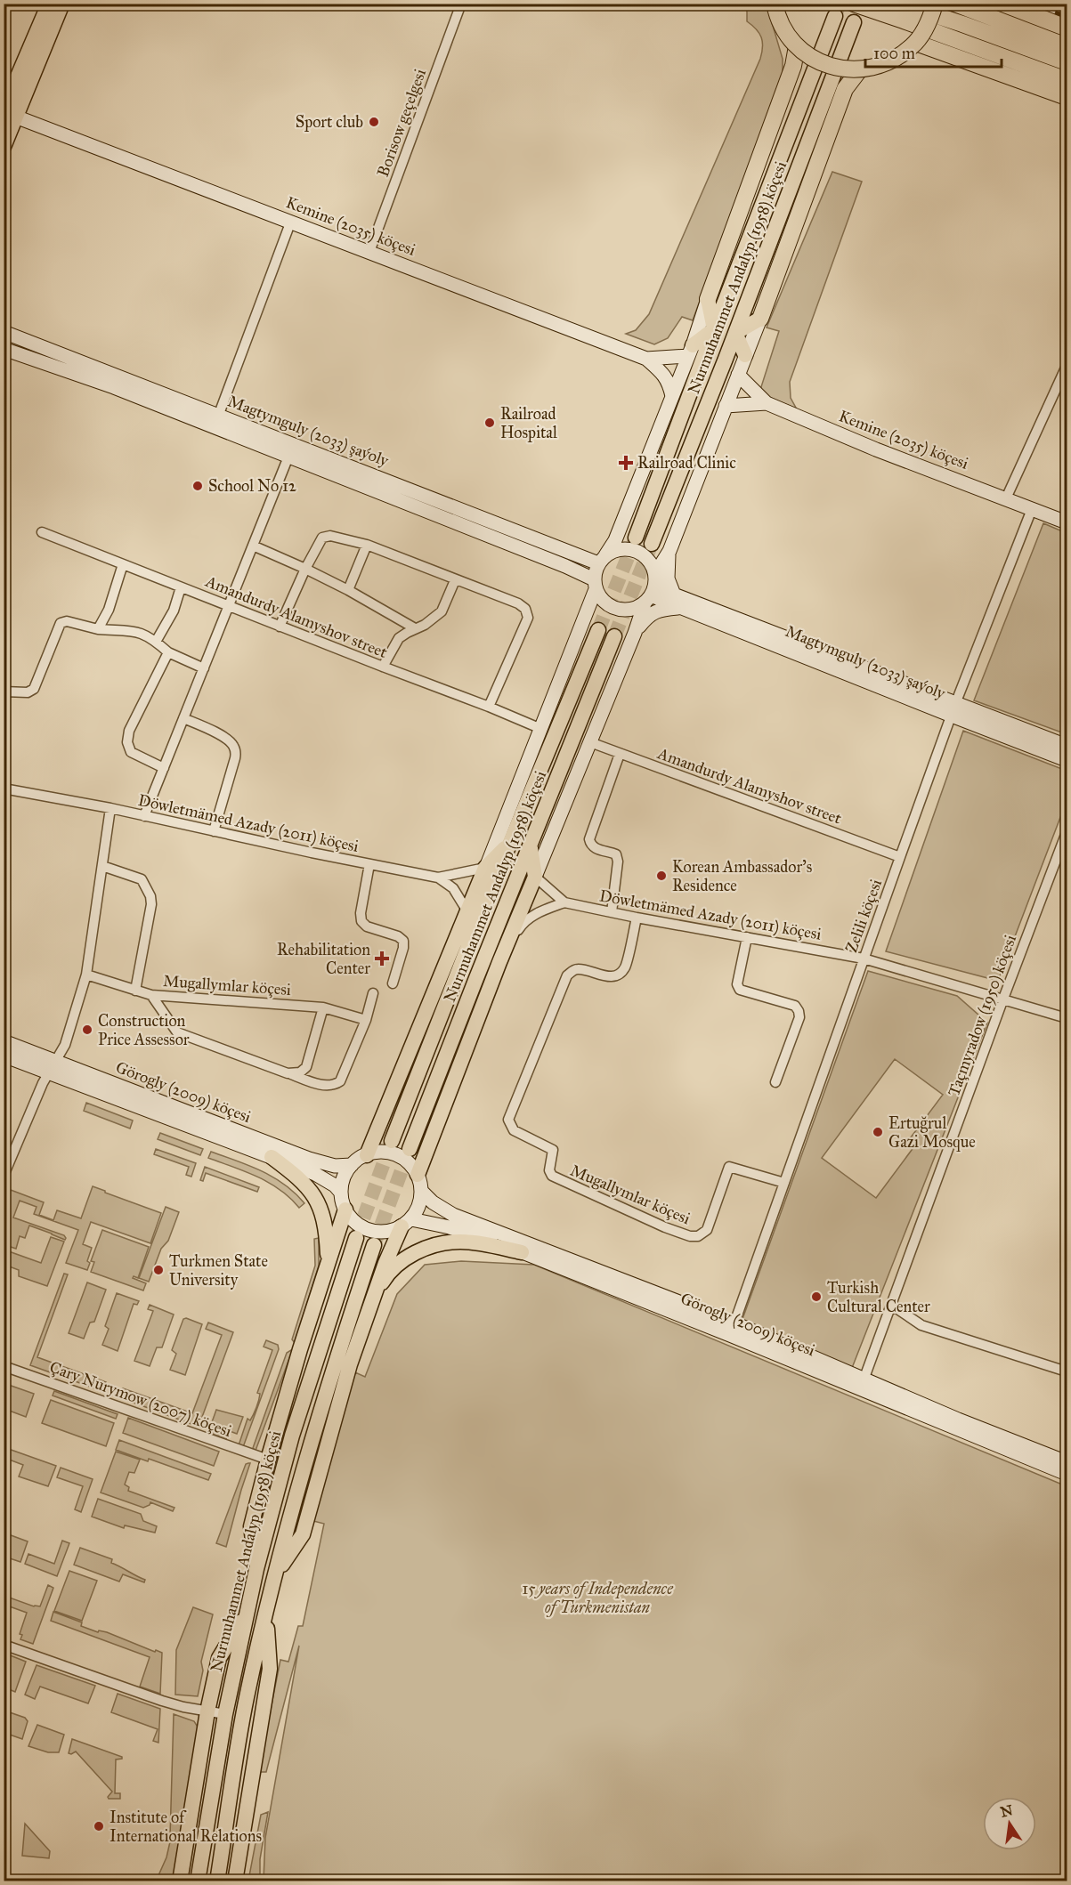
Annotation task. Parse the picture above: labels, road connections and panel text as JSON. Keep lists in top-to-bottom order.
{
  "streets": {
    "main road": [
      "Kemine (2035) köçesi",
      "Nurmuhammet Andalyp (1958) köçesi",
      "Magtymguly (2033) şaýoly",
      "Görogly (2009) köçesi"
    ],
    "street": [
      "Borisow geçelgesi",
      "Amandurdy Alamyshov street",
      "Döwletmämed Azady (2011) köçesi",
      "Zelili köçesi",
      "Mugallymlar köçesi",
      "Taçmyradow (1950) köçesi",
      "Çary Nurymow (2007) köçesi"
    ]
  },
  "crossings": [
    ["Borisow geçelgesi", "Kemine (2035) köçesi"],
    ["Kemine (2035) köçesi", "Nurmuhammet Andalyp (1958) köçesi"],
    ["Kemine (2035) köçesi", "Zelili köçesi"],
    ["Nurmuhammet Andalyp (1958) köçesi", "Döwletmämed Azady (2011) köçesi"],
    ["Magtymguly (2033) şaýoly", "Zelili köçesi"],
    ["Amandurdy Alamyshov street", "Zelili köçesi"],
    ["Döwletmämed Azady (2011) köçesi", "Zelili köçesi"],
    ["Döwletmämed Azady (2011) köçesi", "Mugallymlar köçesi"],
    ["Döwletmämed Azady (2011) köçesi", "Taçmyradow (1950) köçesi"],
    ["Zelili köçesi", "Mugallymlar köçesi"],
    ["Zelili köçesi", "Görogly (2009) köçesi"],
    ["Taçmyradow (1950) köçesi", "Görogly (2009) köçesi"]
  ],
  "parks": ["15 years of Independence of Turkmenistan"],
  "places": {
    "other": [
      "Sport club",
      "Railroad Hospital",
      "School No 12",
      "Korean Ambassador's Residence",
      "Construction Price Assessor",
      "Ertuğrul Gazi Mosque",
      "Turkmen State University",
      "Turkish Cultural Center",
      "Institute of International Relations"
    ],
    "health": ["Railroad Clinic", "Rehabilitation Center"]
  },
  "scale_bar": "100 m",
  "north": "top"
}
